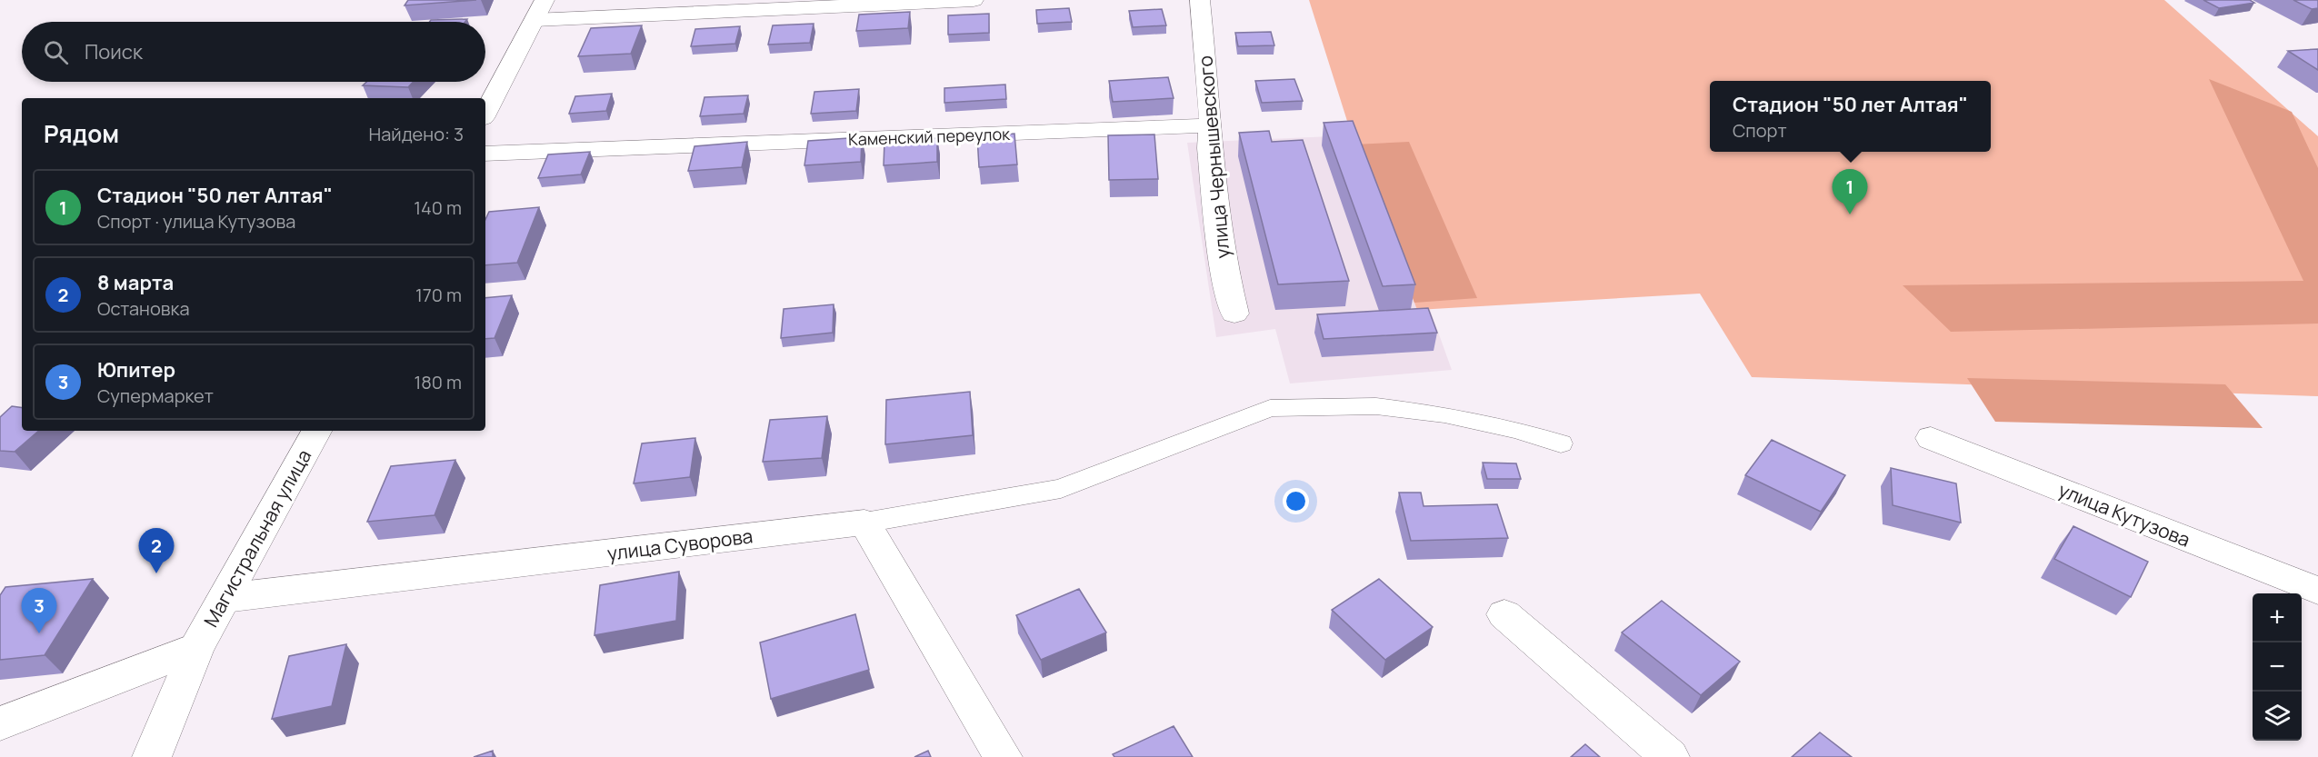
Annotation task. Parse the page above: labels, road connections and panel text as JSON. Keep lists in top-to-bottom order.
{
  "streets": {
    "street": [
      "Каменский переулок",
      "улица Чернышевского",
      "улица Кутузова",
      "Магистральная улица",
      "улица Суворова"
    ]
  },
  "crossings": [
    ["Каменский переулок", "улица Чернышевского"],
    ["Магистральная улица", "улица Суворова"]
  ],
  "page": {
    "search": "Поиск",
    "popup": ["Стадион \"50 лет Алтая\"", "Спорт"],
    "heading": ["Рядом", "Найдено: 3"],
    "pins": ["1", "2", "3"],
    "list": [
      {
        "mark": "1",
        "name": "Стадион \"50 лет Алтая\"",
        "note": "Спорт · улица Кутузова",
        "value": "140 m"
      },
      {
        "mark": "2",
        "name": "8 марта",
        "note": "Остановка",
        "value": "170 m"
      },
      {
        "mark": "3",
        "name": "Юпитер",
        "note": "Супермаркет",
        "value": "180 m"
      }
    ],
    "map_buttons": ["+", "−"]
  }
}
